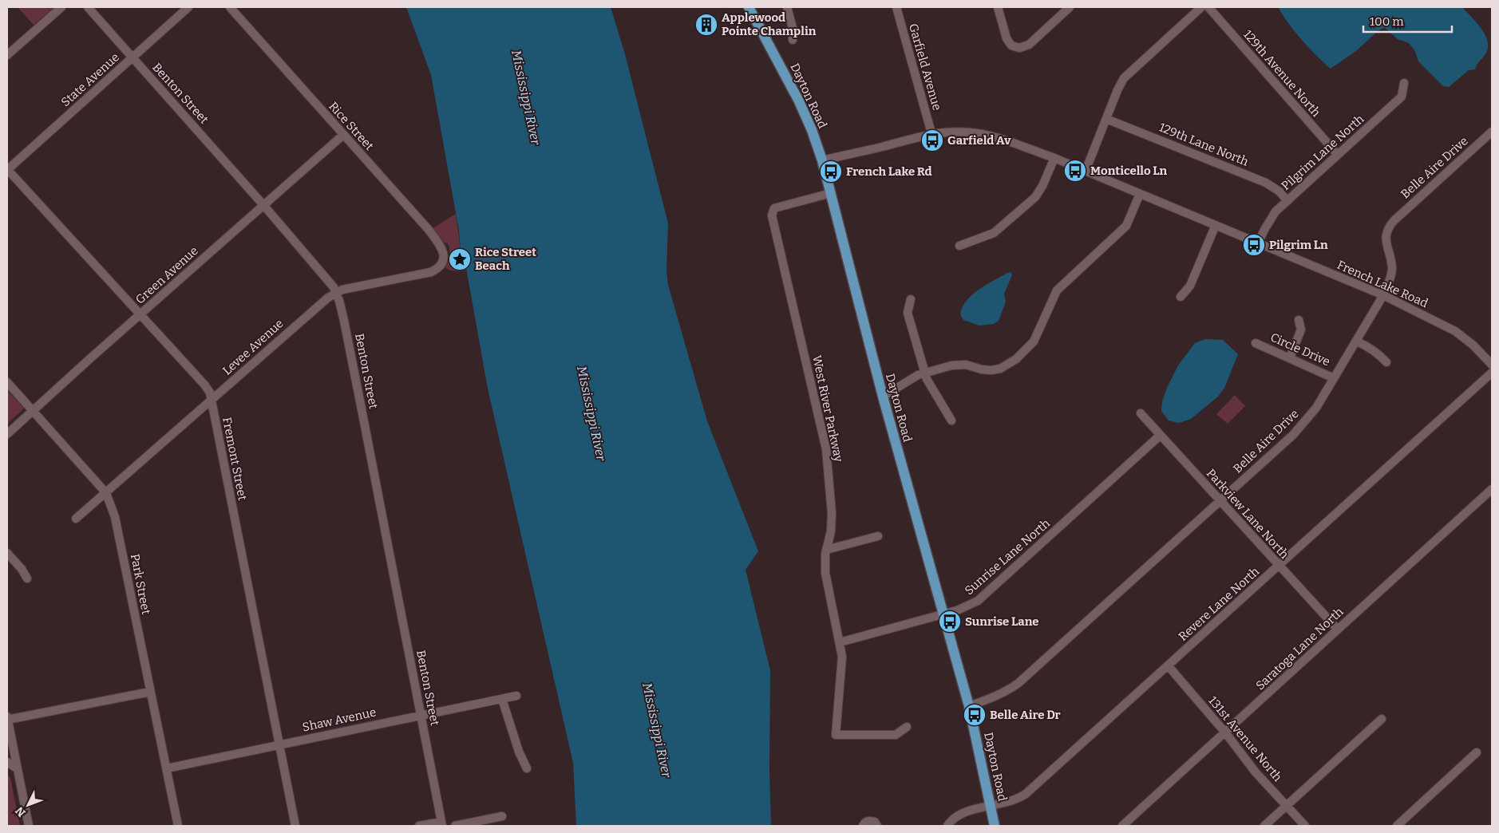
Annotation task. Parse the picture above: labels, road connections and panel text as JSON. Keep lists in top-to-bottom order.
{
  "streets": {
    "main road": ["Dayton Road"],
    "street": [
      "Garfield Avenue",
      "129th Avenue North",
      "State Avenue",
      "Benton Street",
      "Rice Street",
      "129th Lane North",
      "Pilgrim Lane North",
      "Belle Aire Drive",
      "Green Avenue",
      "French Lake Road",
      "Levee Avenue",
      "Circle Drive",
      "West River Parkway",
      "Fremont Street",
      "Parkview Lane North",
      "Sunrise Lane North",
      "Park Street",
      "Revere Lane North",
      "Saratoga Lane North",
      "Shaw Avenue",
      "131st Avenue North"
    ]
  },
  "crossings": [
    ["Garfield Avenue", "French Lake Road"],
    ["129th Avenue North", "Pilgrim Lane North"],
    ["State Avenue", "Benton Street"],
    ["State Avenue", "Fremont Street"],
    ["Benton Street", "Green Avenue"],
    ["Benton Street", "Levee Avenue"],
    ["Benton Street", "Shaw Avenue"],
    ["Dayton Road", "Belle Aire Drive"],
    ["Dayton Road", "French Lake Road"],
    ["Dayton Road", "West River Parkway"],
    ["Dayton Road", "Sunrise Lane North"],
    ["Dayton Road", "Revere Lane North"],
    ["Rice Street", "Green Avenue"],
    ["Rice Street", "Levee Avenue"],
    ["129th Lane North", "Pilgrim Lane North"],
    ["Pilgrim Lane North", "French Lake Road"],
    ["Belle Aire Drive", "French Lake Road"],
    ["Belle Aire Drive", "Circle Drive"],
    ["Belle Aire Drive", "Parkview Lane North"],
    ["Green Avenue", "Fremont Street"],
    ["Green Avenue", "Park Street"],
    ["Levee Avenue", "Fremont Street"],
    ["Levee Avenue", "Park Street"],
    ["West River Parkway", "Sunrise Lane North"],
    ["Fremont Street", "Shaw Avenue"],
    ["Parkview Lane North", "Sunrise Lane North"],
    ["Parkview Lane North", "Revere Lane North"],
    ["Parkview Lane North", "Saratoga Lane North"],
    ["Park Street", "Shaw Avenue"],
    ["Revere Lane North", "131st Avenue North"],
    ["Saratoga Lane North", "131st Avenue North"]
  ],
  "water": ["Mississippi River"],
  "places": {
    "building": ["Applewood Pointe Champlin"],
    "bus stop": [
      "Garfield Av",
      "Monticello Ln",
      "French Lake Rd",
      "Pilgrim Ln",
      "Sunrise Lane",
      "Belle Aire Dr"
    ],
    "place": ["Rice Street Beach"]
  },
  "scale_bar": "100 m",
  "north": "bottom left"
}
